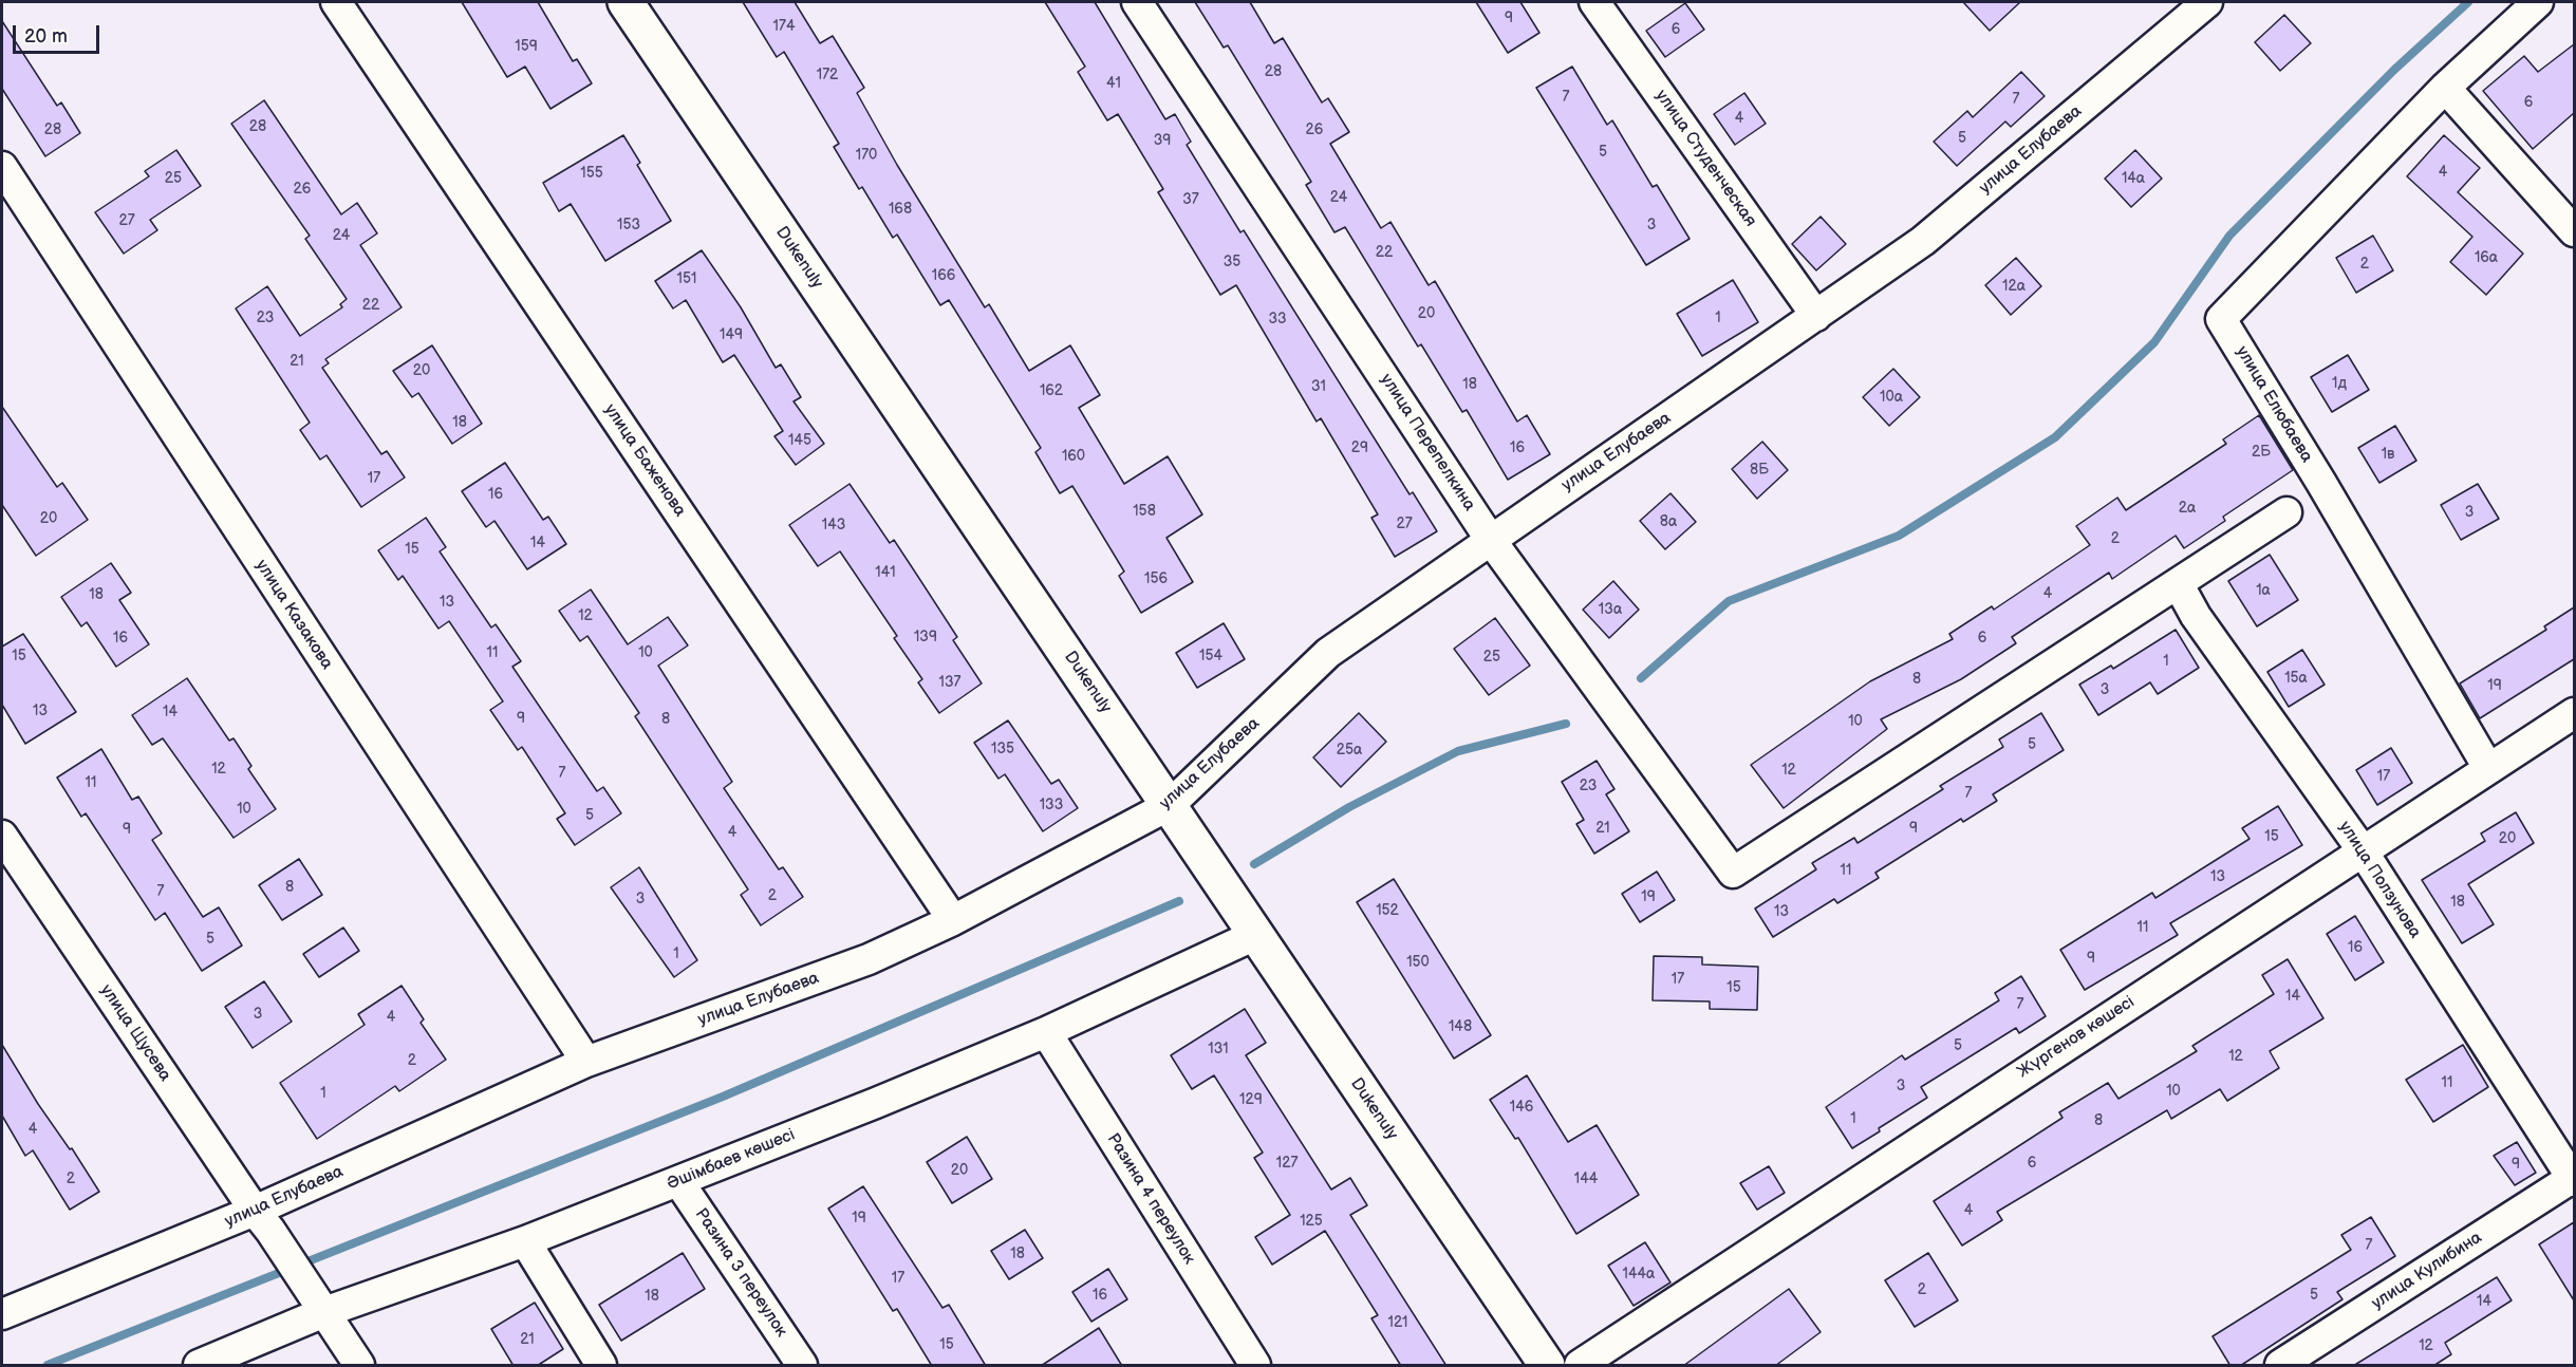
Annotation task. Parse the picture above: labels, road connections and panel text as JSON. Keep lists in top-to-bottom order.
{
  "streets": {
    "street": [
      "улица Елубаева",
      "улица Студенческая",
      "Dukenuly",
      "улица Елюбаева",
      "улица Перепелкина",
      "улица Баженова",
      "улица Казакова",
      "улица Ползунова",
      "улица Щусева",
      "Жүргенов көшесі",
      "Әшімбаев көшесі",
      "Разина 4 переулок",
      "улица Кулибина",
      "Разина 3 переулок"
    ]
  },
  "crossings": [
    ["улица Елубаева", "улица Студенческая"],
    ["улица Елубаева", "Dukenuly"],
    ["улица Елубаева", "улица Перепелкина"],
    ["улица Елубаева", "улица Баженова"],
    ["улица Елубаева", "улица Казакова"],
    ["улица Елубаева", "улица Щусева"],
    ["Dukenuly", "Әшімбаев көшесі"],
    ["улица Елюбаева", "Жүргенов көшесі"],
    ["улица Перепелкина", "улица Ползунова"],
    ["улица Ползунова", "Жүргенов көшесі"],
    ["улица Ползунова", "улица Кулибина"],
    ["улица Щусева", "Әшімбаев көшесі"],
    ["Әшімбаев көшесі", "Разина 4 переулок"],
    ["Әшімбаев көшесі", "Разина 3 переулок"]
  ],
  "house_numbers": [
    "9",
    "174",
    "6",
    "159",
    "28",
    "172",
    "41",
    "7",
    "7",
    "6",
    "4",
    "28",
    "28",
    "26",
    "5",
    "39",
    "5",
    "170",
    "4",
    "155",
    "25",
    "14а",
    "26",
    "24",
    "37",
    "168",
    "27",
    "153",
    "3",
    "24",
    "22",
    "16а",
    "35",
    "2",
    "166",
    "151",
    "12а",
    "22",
    "20",
    "23",
    "1",
    "33",
    "149",
    "21",
    "20",
    "1д",
    "18",
    "31",
    "162",
    "10а",
    "18",
    "145",
    "29",
    "16",
    "2Б",
    "1в",
    "160",
    "8Б",
    "17",
    "16",
    "2а",
    "158",
    "3",
    "20",
    "8а",
    "27",
    "143",
    "2",
    "14",
    "15",
    "141",
    "156",
    "1а",
    "4",
    "18",
    "13",
    "13а",
    "12",
    "139",
    "16",
    "6",
    "11",
    "10",
    "15",
    "154",
    "25",
    "1",
    "15а",
    "8",
    "137",
    "19",
    "3",
    "13",
    "14",
    "9",
    "8",
    "10",
    "5",
    "135",
    "25а",
    "12",
    "12",
    "7",
    "17",
    "11",
    "23",
    "7",
    "133",
    "10",
    "5",
    "21",
    "9",
    "9",
    "4",
    "15",
    "20",
    "11",
    "13",
    "8",
    "7",
    "2",
    "19",
    "3",
    "18",
    "152",
    "13",
    "11",
    "5",
    "16",
    "1",
    "9",
    "150",
    "17",
    "15",
    "14",
    "7",
    "3",
    "4",
    "148",
    "5",
    "131",
    "12",
    "2",
    "11",
    "3",
    "10",
    "1",
    "129",
    "146",
    "1",
    "8",
    "4",
    "127",
    "6",
    "9",
    "20",
    "2",
    "144",
    "4",
    "19",
    "125",
    "7",
    "18",
    "144а",
    "17",
    "2",
    "16",
    "5",
    "18",
    "14",
    "121",
    "21",
    "15",
    "12"
  ],
  "scale_bar": "20 m"
}
